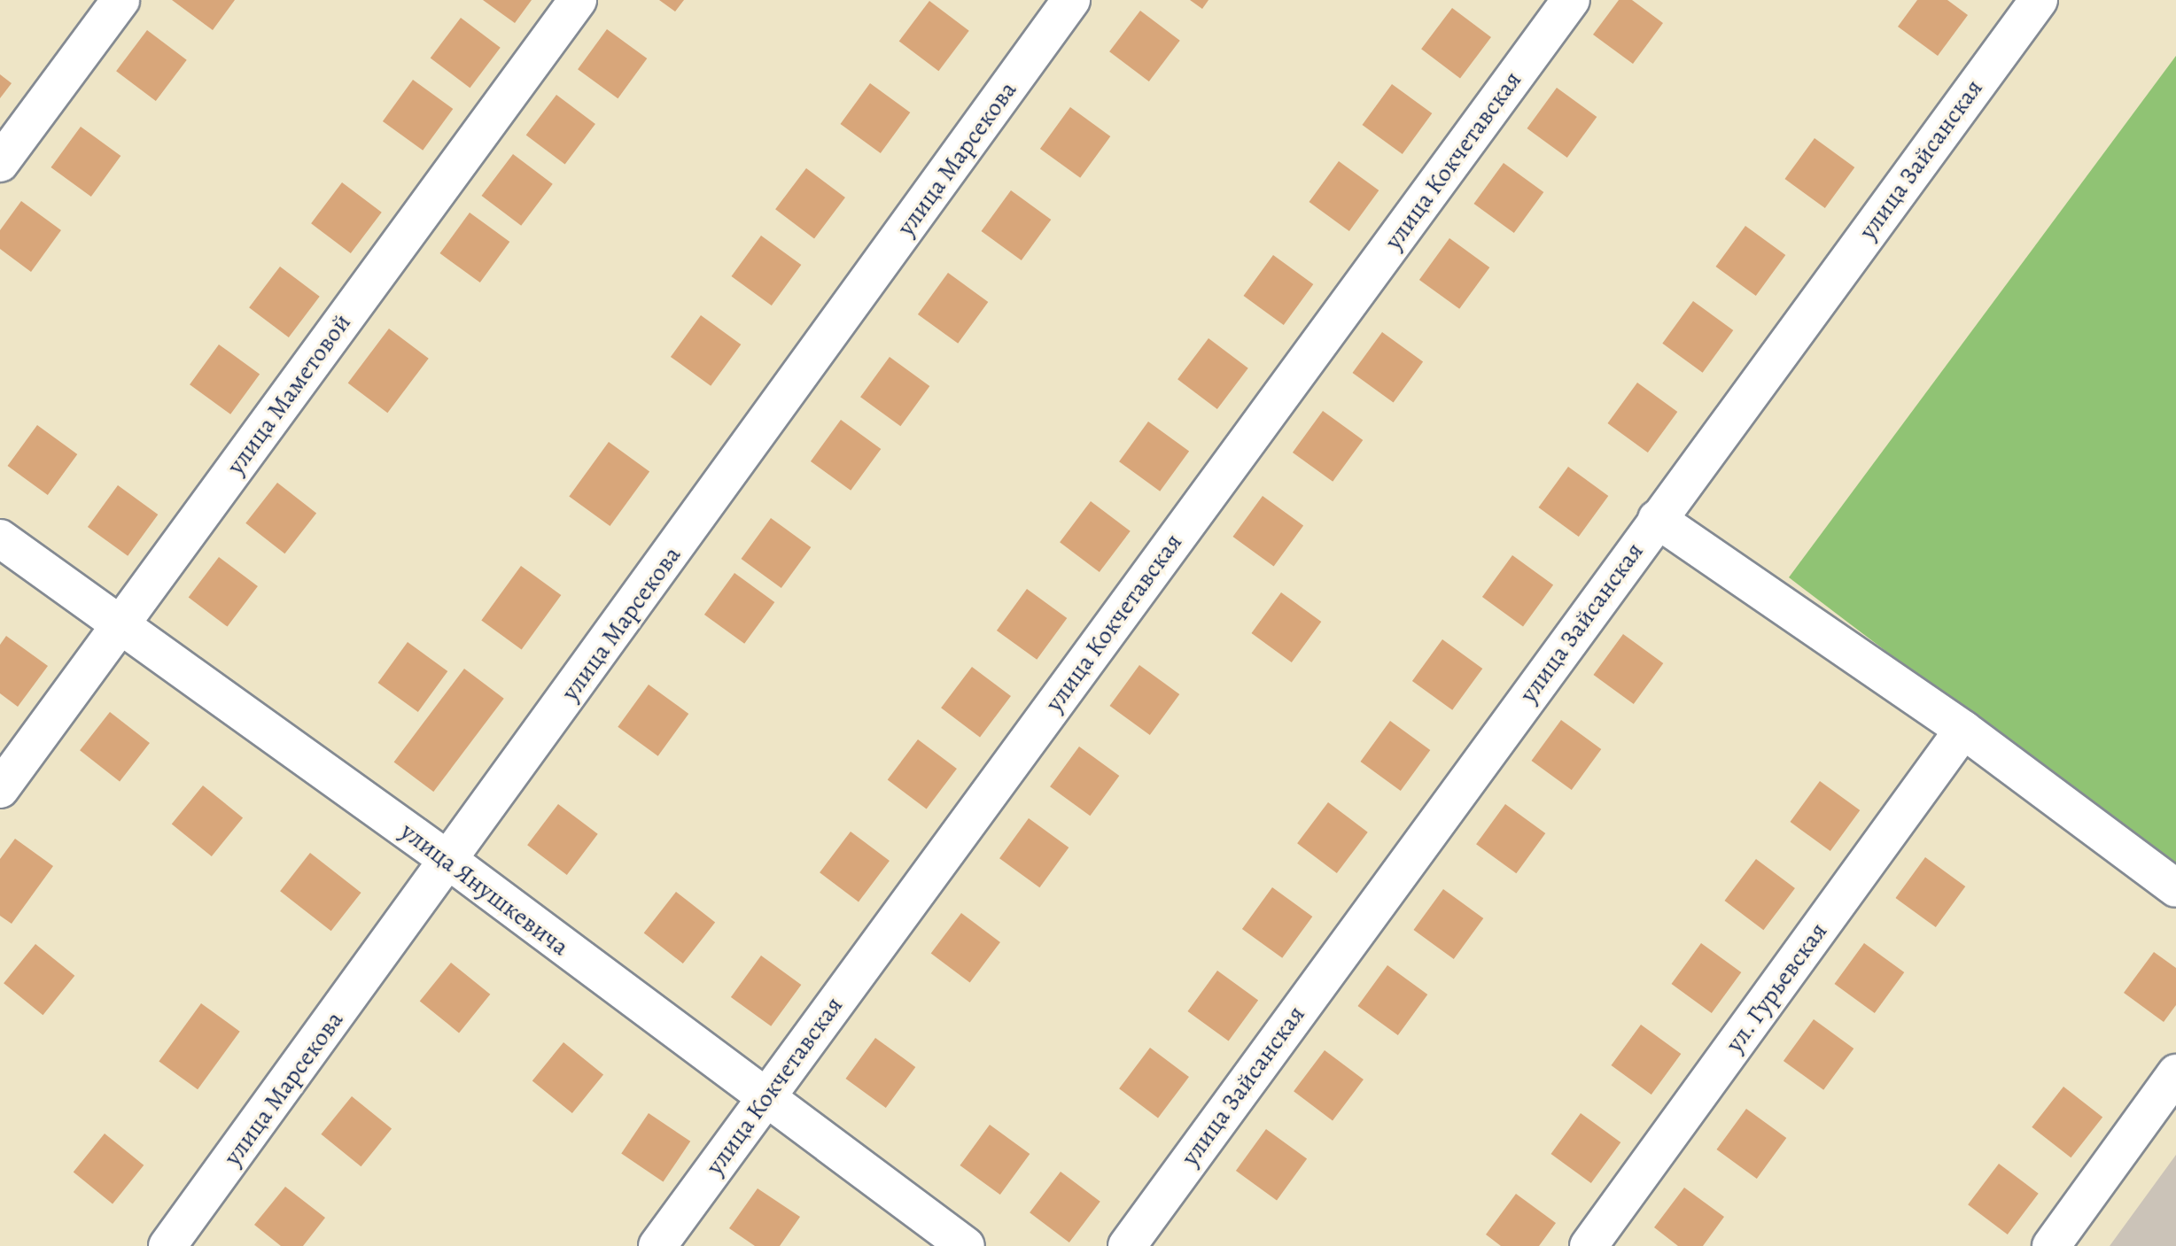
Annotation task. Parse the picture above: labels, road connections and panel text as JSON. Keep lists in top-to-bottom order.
{
  "streets": {
    "street": [
      "улица Марсекова",
      "улица Зайсанская",
      "улица Кокчетавская",
      "улица Маметовой",
      "улица Янушкевича",
      "ул. Гурьевская"
    ]
  },
  "crossings": [
    ["улица Марсекова", "улица Янушкевича"],
    ["улица Кокчетавская", "улица Янушкевича"],
    ["улица Маметовой", "улица Янушкевича"]
  ]
}
